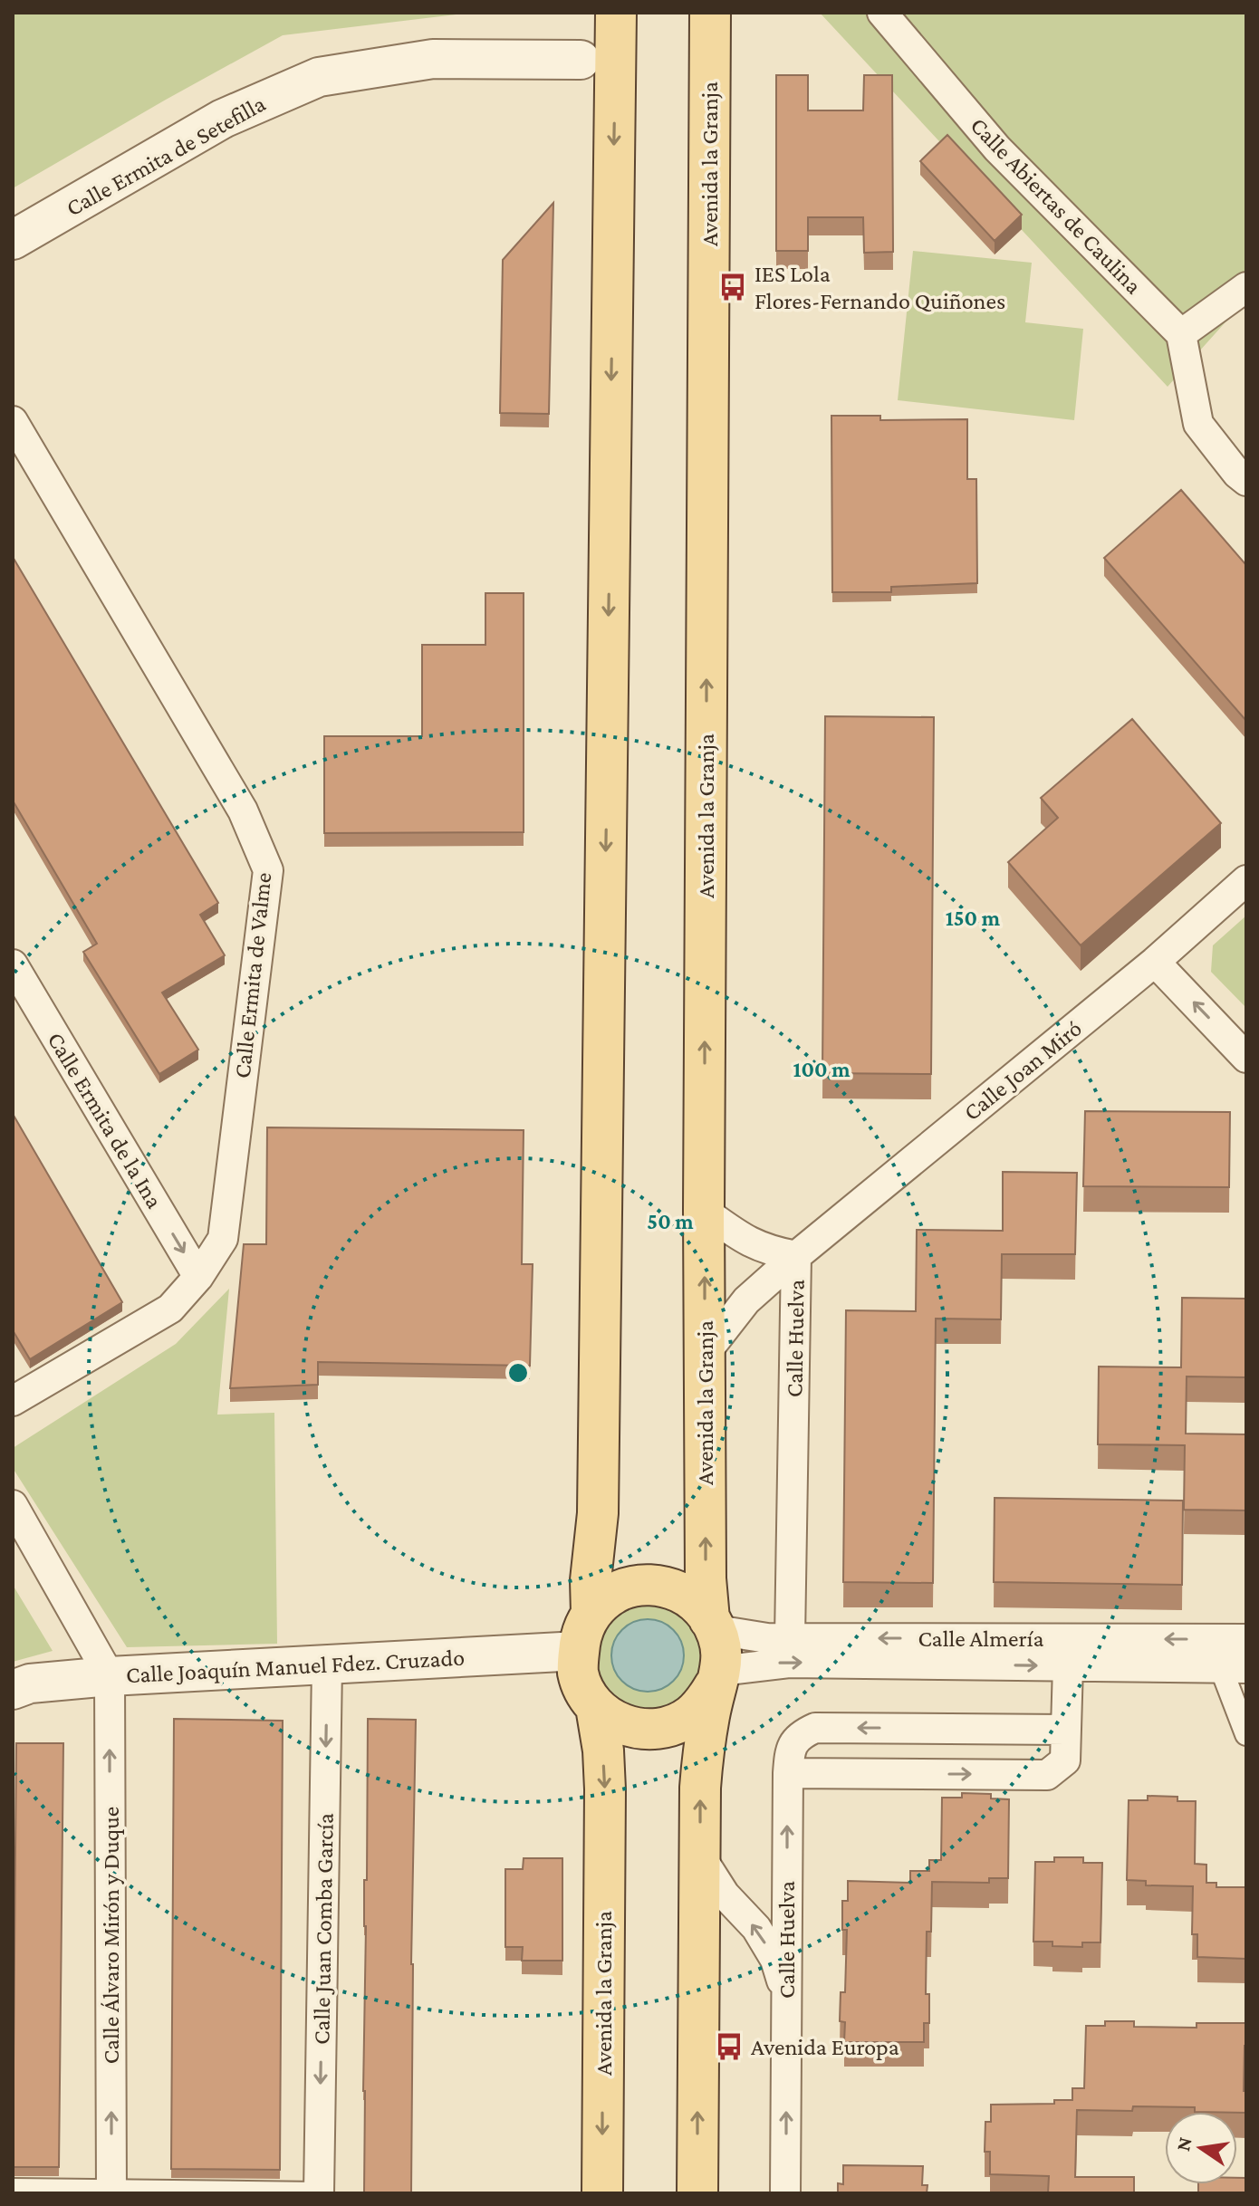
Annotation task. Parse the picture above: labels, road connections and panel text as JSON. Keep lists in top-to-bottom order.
{
  "streets": {
    "main road": ["Avenida la Granja"],
    "street": [
      "Calle Ermita de Setefilla",
      "Calle Abiertas de Caulina",
      "Calle Ermita de Valme",
      "Calle Joan Miró",
      "Calle Ermita de la Ina",
      "Calle Huelva",
      "Calle Almería",
      "Calle Joaquín Manuel Fdez. Cruzado",
      "Calle Juan Comba García",
      "Calle Álvaro Mirón y Duque"
    ]
  },
  "crossings": [
    ["Avenida la Granja", "Calle Joan Miró"],
    ["Avenida la Granja", "Calle Almería"],
    ["Avenida la Granja", "Calle Joaquín Manuel Fdez. Cruzado"],
    ["Calle Ermita de Valme", "Calle Ermita de la Ina"],
    ["Calle Joan Miró", "Calle Huelva"],
    ["Calle Huelva", "Calle Almería"],
    ["Calle Almería", "Calle Joaquín Manuel Fdez. Cruzado"],
    ["Calle Joaquín Manuel Fdez. Cruzado", "Calle Juan Comba García"],
    ["Calle Joaquín Manuel Fdez. Cruzado", "Calle Álvaro Mirón y Duque"]
  ],
  "one_way": ["Calle Ermita de la Ina", "Calle Juan Comba García", "Calle Álvaro Mirón y Duque"],
  "places": {
    "bus stop": ["IES Lola Flores-Fernando Quiñones", "Avenida Europa"]
  },
  "north": "left",
  "rings": ["150 m", "100 m", "50 m"]
}
